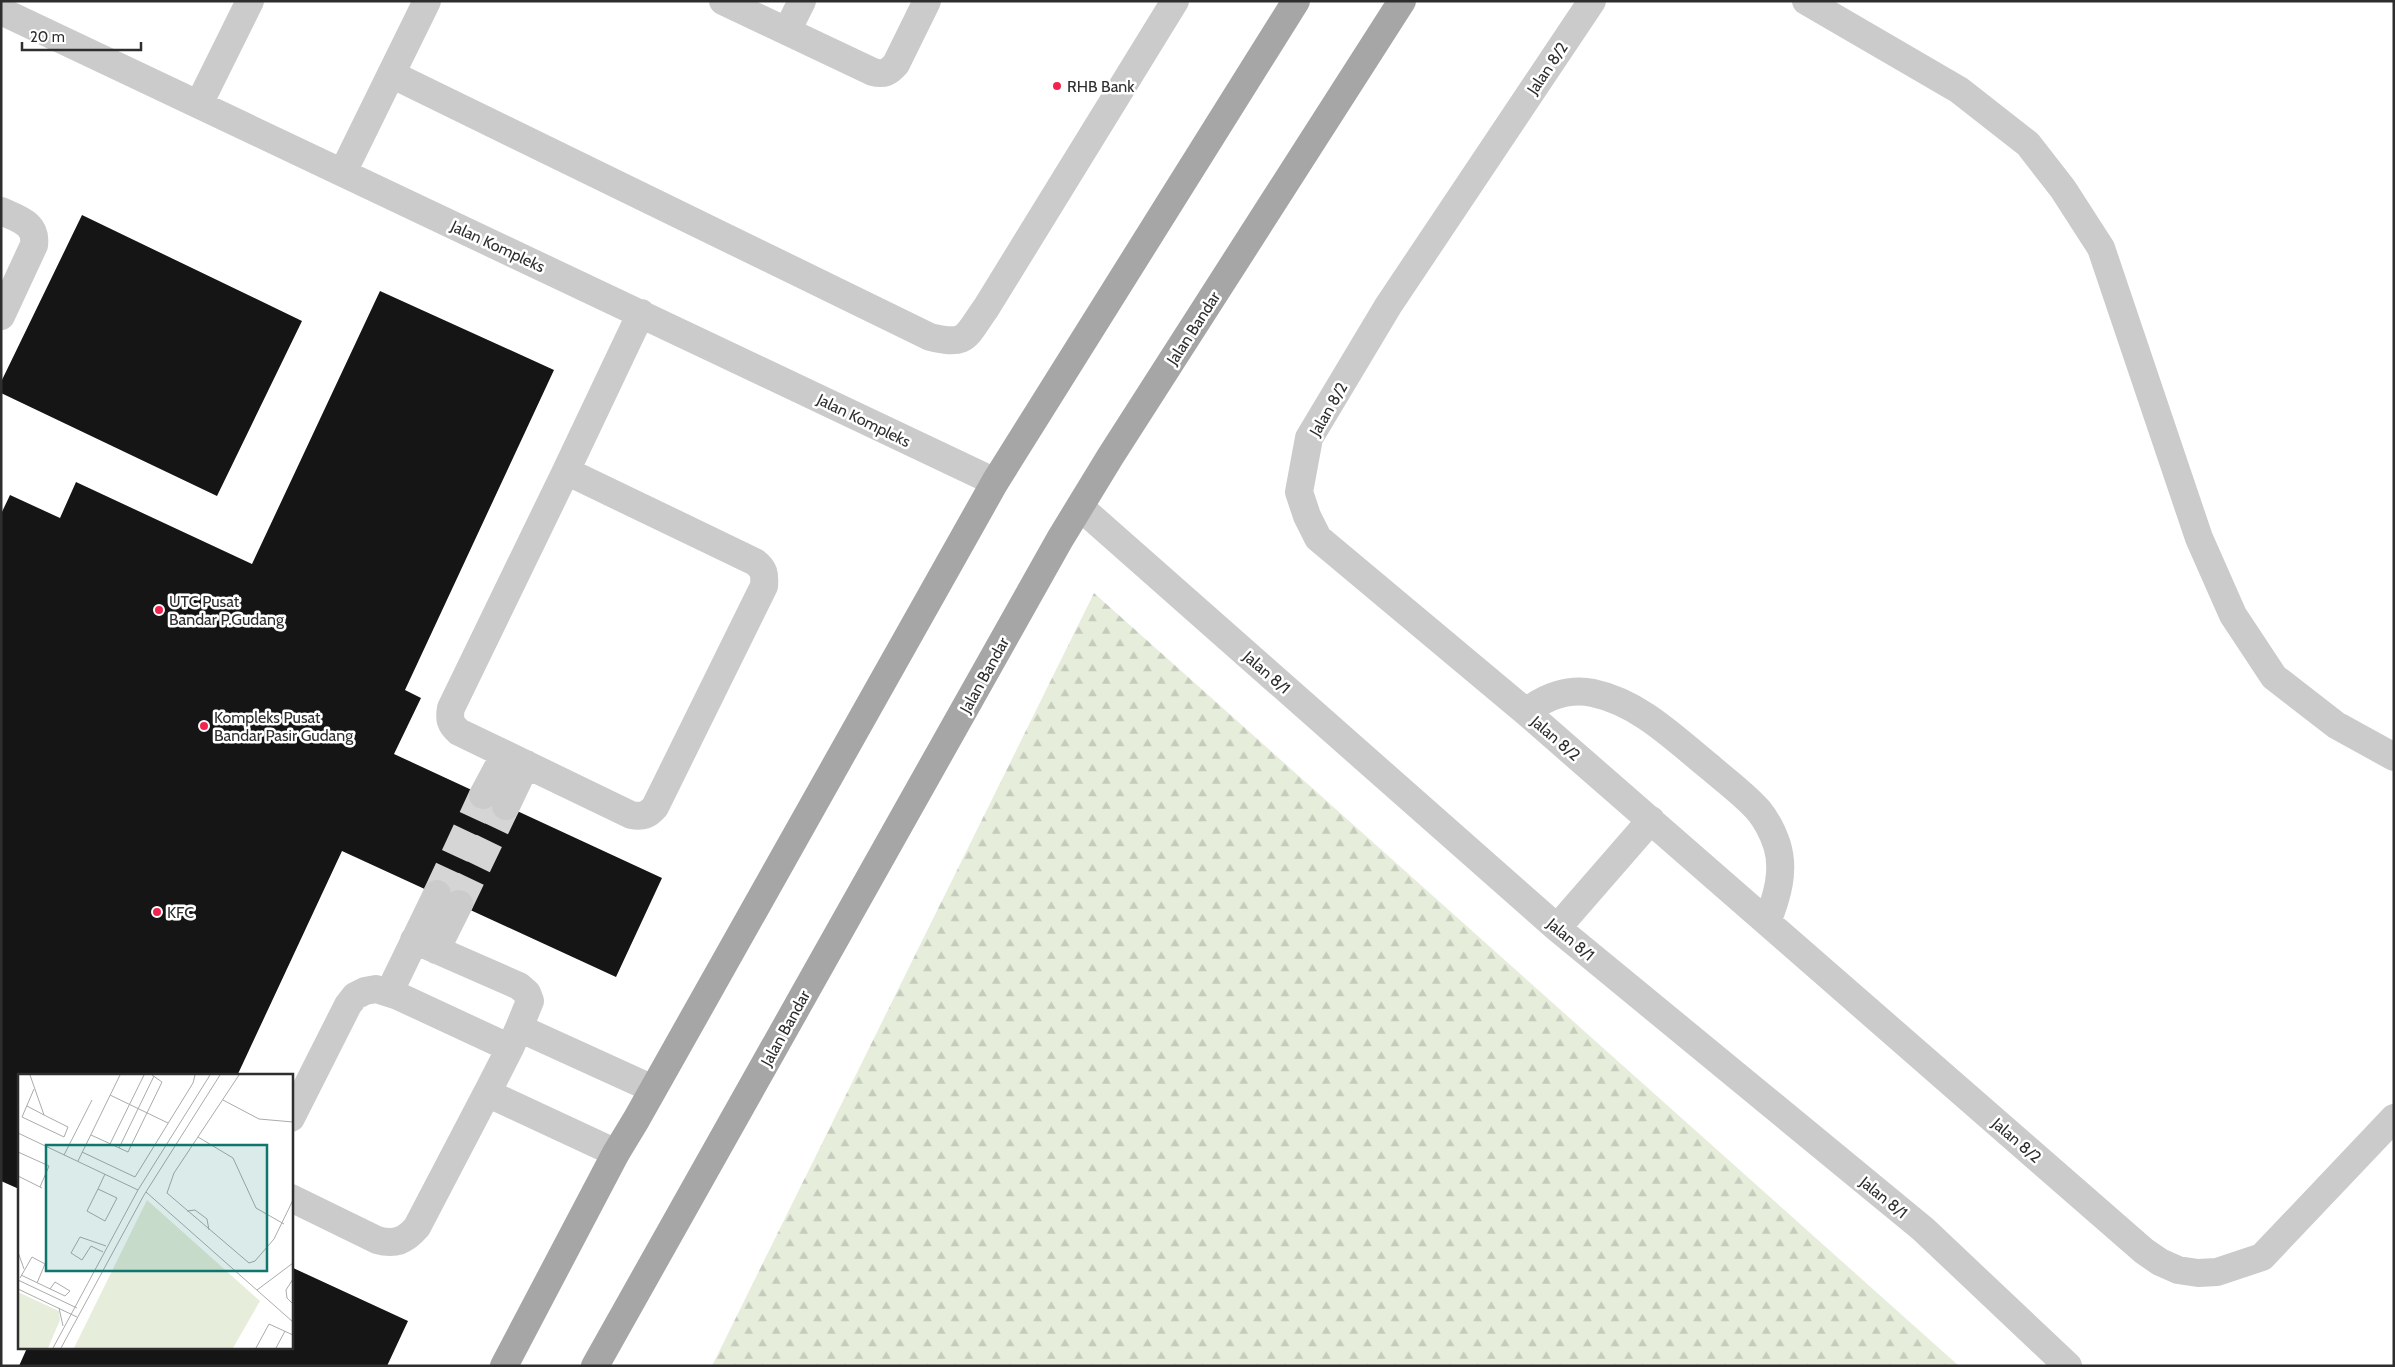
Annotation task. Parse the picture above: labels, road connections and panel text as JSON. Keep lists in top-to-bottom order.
{
  "streets": {
    "main road": ["Jalan Bandar"],
    "street": ["Jalan 8/2", "Jalan Kompleks", "Jalan 8/1"]
  },
  "crossings": [
    ["Jalan Bandar", "Jalan 8/1"]
  ],
  "places": [
    "RHB Bank",
    "UTC Pusat Bandar P.Gudang",
    "Kompleks Pusat Bandar Pasir Gudang",
    "KFC"
  ],
  "scale_bar": "20 m"
}
